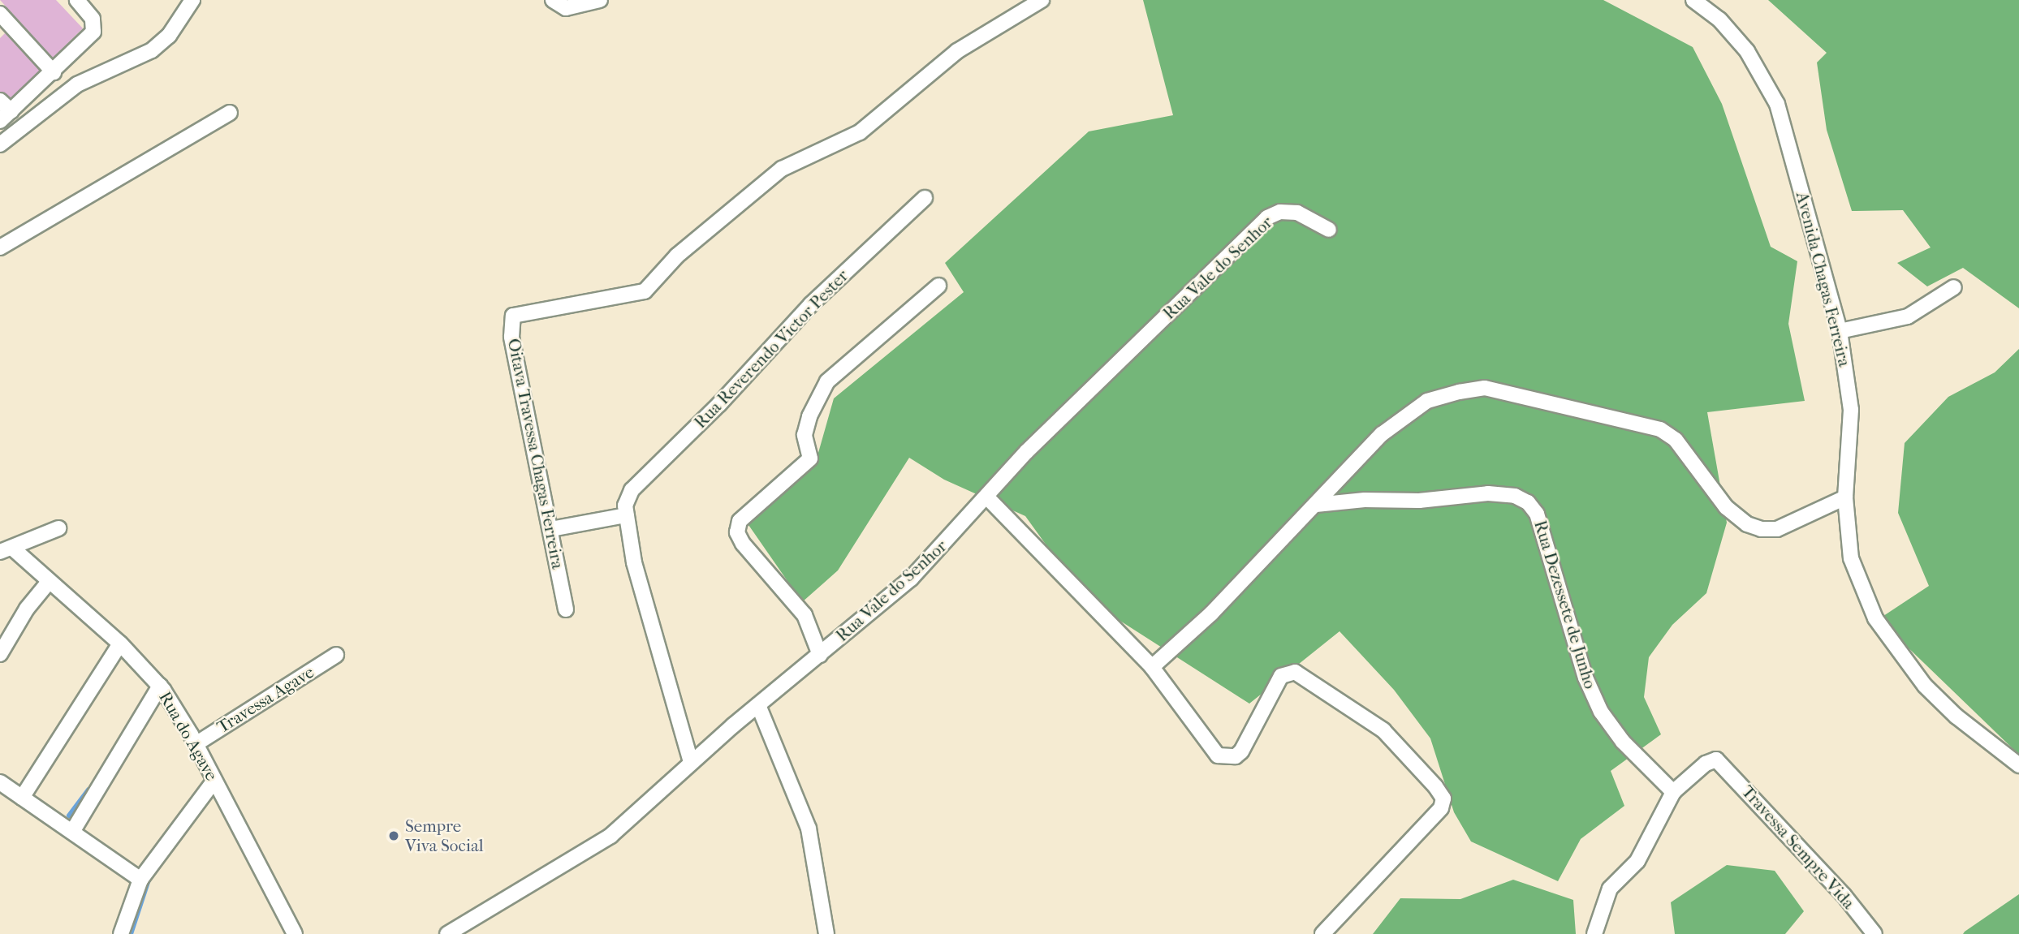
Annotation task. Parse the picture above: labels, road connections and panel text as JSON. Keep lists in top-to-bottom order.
{
  "streets": {
    "street": [
      "Rua Vale do Senhor",
      "Avenida Chagas Ferreira",
      "Rua Reverendo Victor Pester",
      "Oitava Travessa Chagas Ferreira",
      "Rua Dezessete de Junho",
      "Travessa Agave",
      "Rua do Agave",
      "Travessa Sempre Vida"
    ]
  },
  "crossings": [
    ["Rua Dezessete de Junho", "Travessa Sempre Vida"],
    ["Travessa Agave", "Rua do Agave"]
  ],
  "places": ["Sempre Viva Social"]
}
